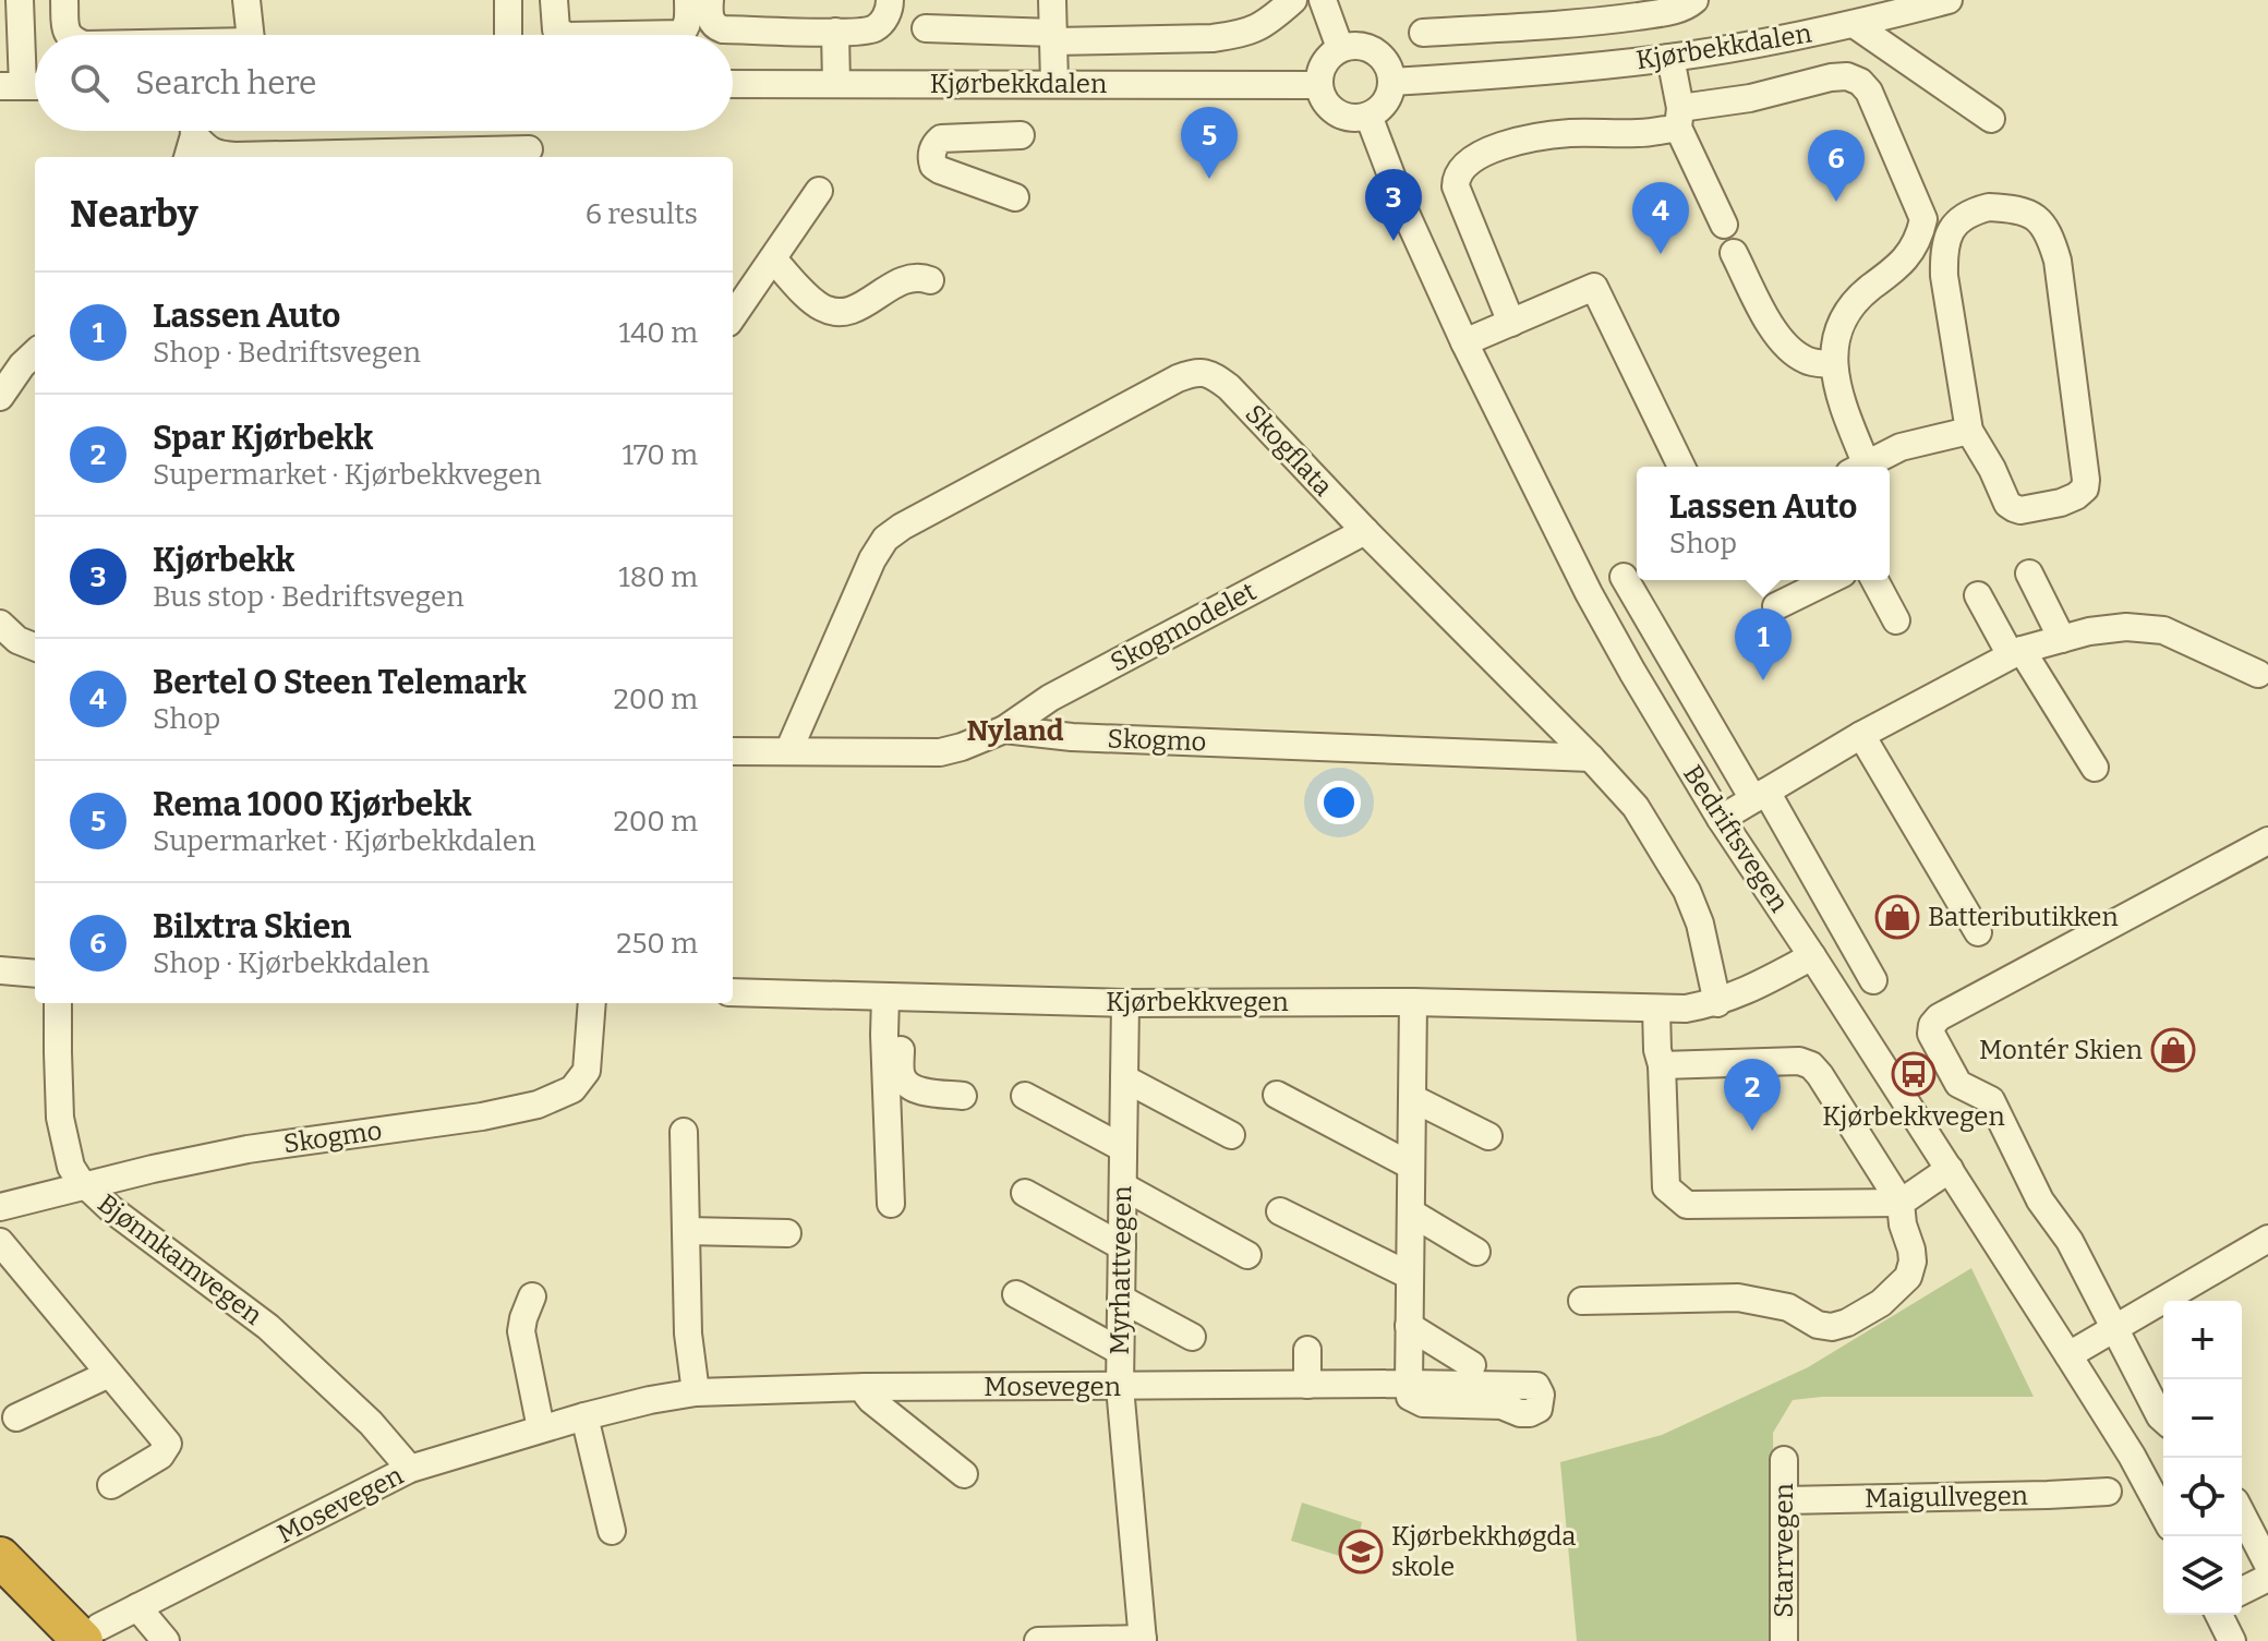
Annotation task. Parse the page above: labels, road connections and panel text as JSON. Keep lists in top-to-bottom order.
{
  "streets": {
    "street": [
      "Kjørbekkdalen",
      "Skogflata",
      "Skogmodelet",
      "Skogmo",
      "Bedriftsvegen",
      "Kjørbekkvegen",
      "Bjønnkamvegen",
      "Myrhattvegen",
      "Mosevegen",
      "Maigullvegen",
      "Starrvegen"
    ]
  },
  "crossings": [
    ["Kjørbekkdalen", "Bedriftsvegen"],
    ["Skogflata", "Skogmodelet"],
    ["Skogflata", "Skogmo"],
    ["Skogflata", "Kjørbekkvegen"],
    ["Skogmodelet", "Skogmo"],
    ["Skogmo", "Bjønnkamvegen"],
    ["Bedriftsvegen", "Kjørbekkvegen"],
    ["Kjørbekkvegen", "Myrhattvegen"],
    ["Kjørbekkvegen", "Mosevegen"],
    ["Bjønnkamvegen", "Mosevegen"],
    ["Myrhattvegen", "Mosevegen"],
    ["Maigullvegen", "Starrvegen"]
  ],
  "districts": ["Nyland"],
  "places": {
    "shop": ["Batteributikken", "Montér Skien"],
    "bus stop": ["Kjørbekkvegen"],
    "school or university": ["Kjørbekkhøgda skole"]
  },
  "page": {
    "search": "Search here",
    "pins": [
      "5",
      "6",
      "3",
      "4",
      "1",
      "2"
    ],
    "heading": ["Nearby", "6 results"],
    "list": [
      {
        "mark": "1",
        "name": "Lassen Auto",
        "note": "Shop · Bedriftsvegen",
        "value": "140 m"
      },
      {
        "mark": "2",
        "name": "Spar Kjørbekk",
        "note": "Supermarket · Kjørbekkvegen",
        "value": "170 m"
      },
      {
        "mark": "3",
        "name": "Kjørbekk",
        "note": "Bus stop · Bedriftsvegen",
        "value": "180 m"
      },
      {
        "mark": "4",
        "name": "Bertel O Steen Telemark",
        "note": "Shop",
        "value": "200 m"
      },
      {
        "mark": "5",
        "name": "Rema 1000 Kjørbekk",
        "note": "Supermarket · Kjørbekkdalen",
        "value": "200 m"
      },
      {
        "mark": "6",
        "name": "Bilxtra Skien",
        "note": "Shop · Kjørbekkdalen",
        "value": "250 m"
      }
    ],
    "popup": ["Lassen Auto", "Shop"],
    "map_buttons": ["+", "−"]
  }
}
